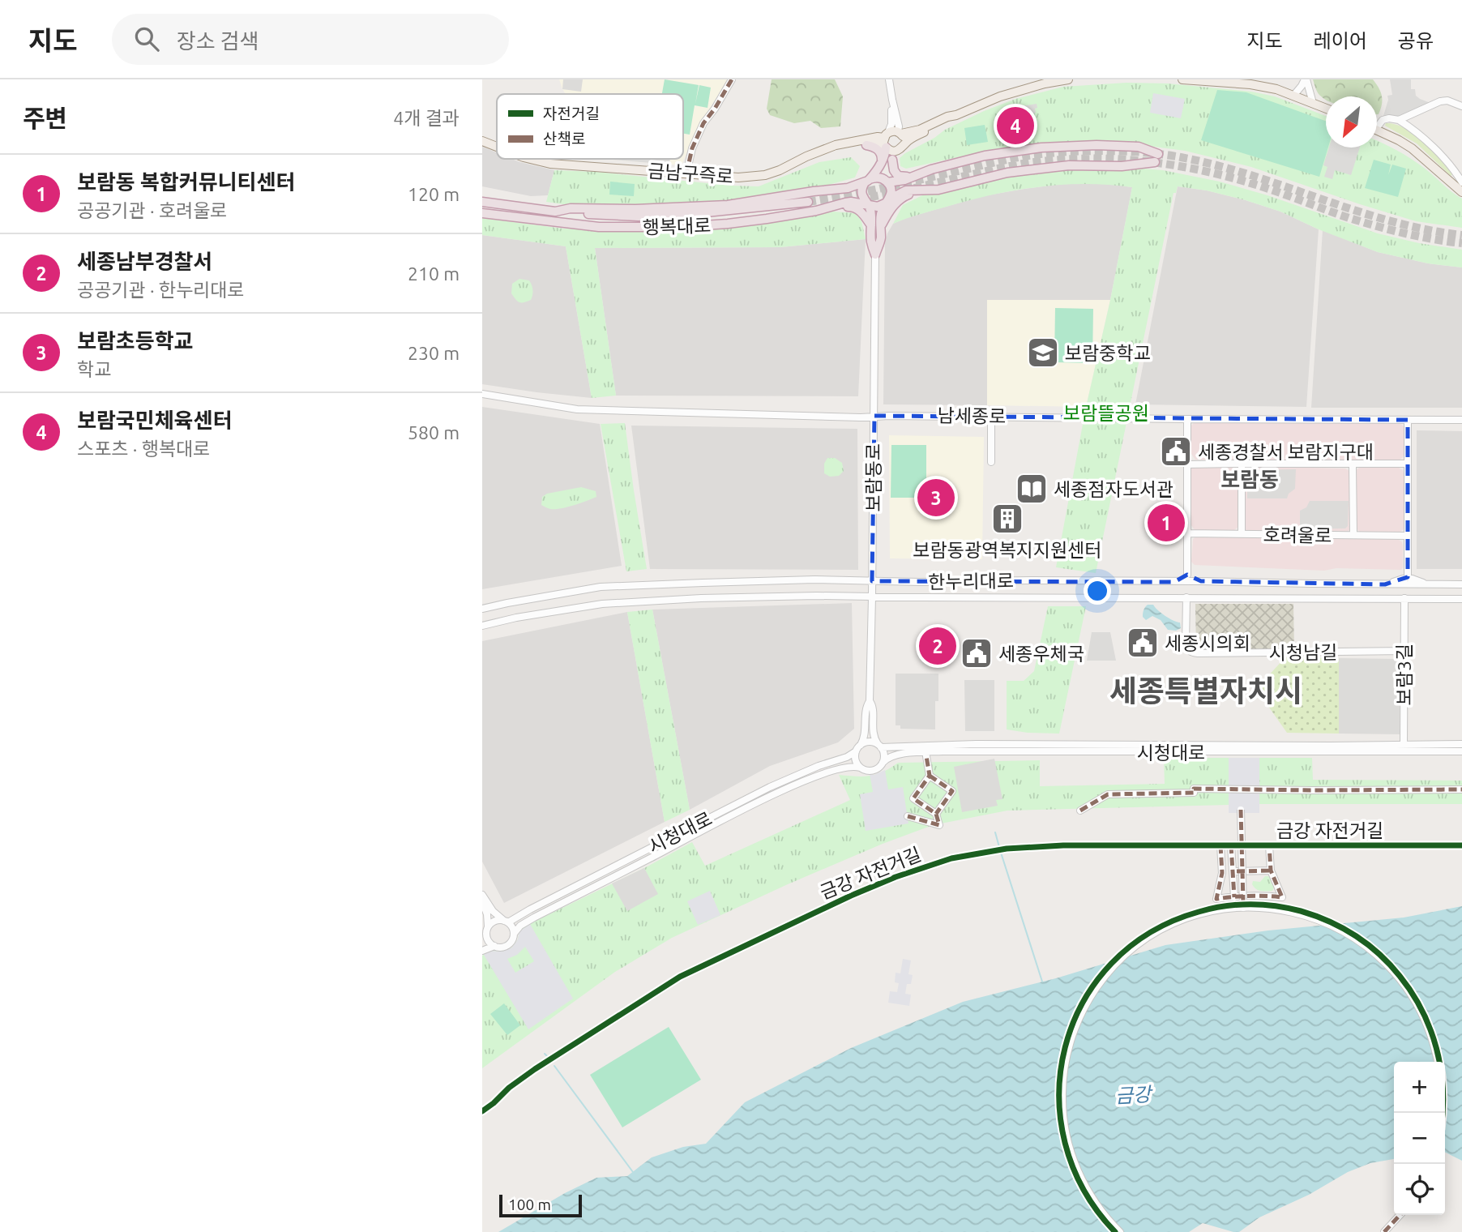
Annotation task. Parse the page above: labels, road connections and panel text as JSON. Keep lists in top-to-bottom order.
{
  "streets": {
    "highway": ["행복대로"],
    "main road": ["금남구즉로"],
    "street": [
      "남세종로",
      "보람동로",
      "호려울로",
      "한누리대로",
      "시청남길",
      "보람3길",
      "시청대로"
    ],
    "cycle path": ["금강 자전거길"]
  },
  "crossings": [
    ["남세종로", "보람동로"],
    ["보람동로", "한누리대로"],
    ["한누리대로", "시청남길"],
    ["한누리대로", "보람3길"],
    ["시청남길", "보람3길"],
    ["보람3길", "시청대로"]
  ],
  "districts": ["보람동", "세종특별자치시"],
  "water": ["금강"],
  "parks": ["보람뜰공원"],
  "places": {
    "school or university": ["보람중학교"],
    "public building": ["세종경찰서 보람지구대", "세종시의회", "세종우체국"],
    "library": ["세종점자도서관"],
    "building": ["보람동광역복지지원센터"]
  },
  "legend": ["자전거길", "산책로"],
  "scale_bar": "100 m",
  "north": "bottom left",
  "page": {
    "header": "지도",
    "search": "장소 검색",
    "nav": ["지도", "레이어", "공유"],
    "heading": ["주변", "4개 결과"],
    "pins": [
      "4",
      "3",
      "1",
      "2"
    ],
    "list": [
      {
        "mark": "1",
        "name": "보람동 복합커뮤니티센터",
        "note": "공공기관 · 호려울로",
        "value": "120 m"
      },
      {
        "mark": "2",
        "name": "세종남부경찰서",
        "note": "공공기관 · 한누리대로",
        "value": "210 m"
      },
      {
        "mark": "3",
        "name": "보람초등학교",
        "note": "학교",
        "value": "230 m"
      },
      {
        "mark": "4",
        "name": "보람국민체육센터",
        "note": "스포츠 · 행복대로",
        "value": "580 m"
      }
    ],
    "map_buttons": ["+", "−"],
    "scale": "100 m"
  }
}
